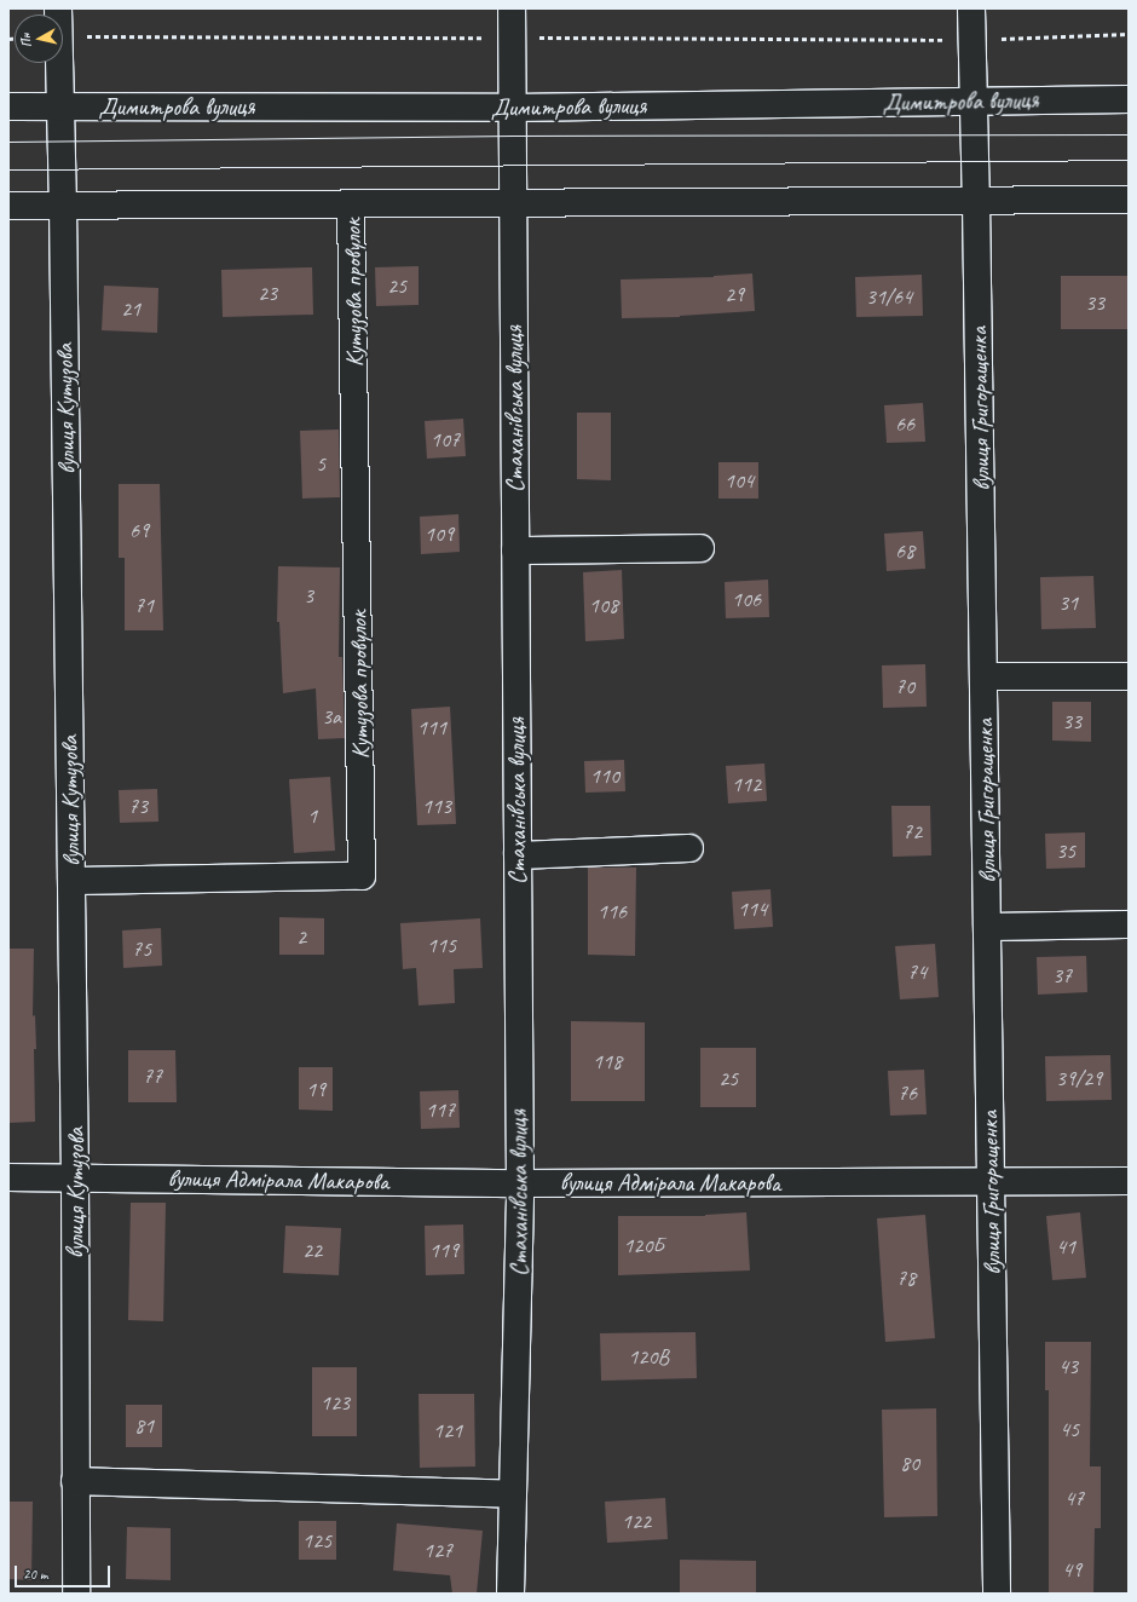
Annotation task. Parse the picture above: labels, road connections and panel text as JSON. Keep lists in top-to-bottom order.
{
  "streets": {
    "street": [
      "Димитрова вулиця",
      "Кутузова провулок",
      "вулиця Кутузова",
      "Стаханівська вулиця",
      "вулиця Григоращенка",
      "вулиця Адмірала Макарова"
    ]
  },
  "crossings": [
    ["Димитрова вулиця", "вулиця Кутузова"],
    ["Димитрова вулиця", "Стаханівська вулиця"],
    ["Димитрова вулиця", "вулиця Григоращенка"],
    ["Кутузова провулок", "вулиця Кутузова"],
    ["вулиця Кутузова", "вулиця Адмірала Макарова"],
    ["Стаханівська вулиця", "вулиця Адмірала Макарова"],
    ["вулиця Григоращенка", "вулиця Адмірала Макарова"]
  ],
  "house_numbers": [
    "25",
    "23",
    "29",
    "31/64",
    "33",
    "21",
    "66",
    "107",
    "5",
    "104",
    "69",
    "109",
    "68",
    "3",
    "106",
    "31",
    "71",
    "108",
    "70",
    "3а",
    "33",
    "111",
    "110",
    "112",
    "73",
    "113",
    "1",
    "72",
    "35",
    "114",
    "116",
    "2",
    "115",
    "75",
    "74",
    "37",
    "118",
    "77",
    "25",
    "39/29",
    "19",
    "76",
    "117",
    "120Б",
    "41",
    "22",
    "119",
    "78",
    "120В",
    "43",
    "123",
    "81",
    "45",
    "121",
    "80",
    "47",
    "122",
    "125",
    "127",
    "49"
  ],
  "scale_bar": "20 m",
  "north": "left"
}
